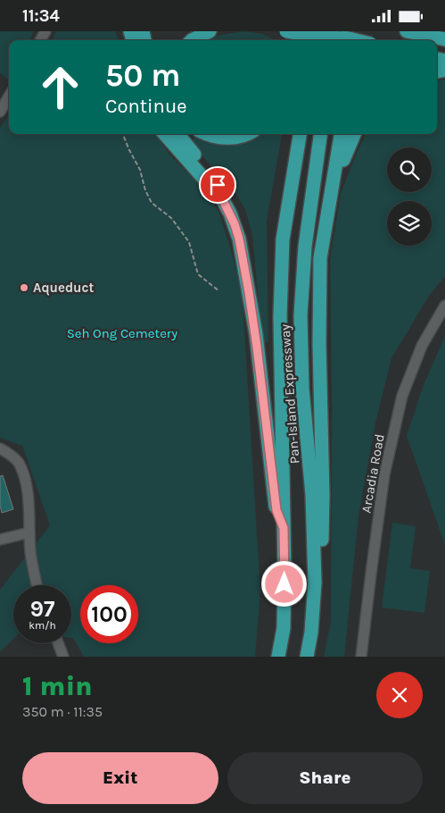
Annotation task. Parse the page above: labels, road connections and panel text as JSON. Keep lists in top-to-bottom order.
{
  "streets": {
    "highway": ["Pan-Island Expressway"],
    "street": ["Arcadia Road"]
  },
  "parks": ["Seh Ong Cemetery"],
  "places": ["Aqueduct"],
  "page": {
    "status": "11:34",
    "turn": ["50 m", "Continue"],
    "speed": "97 km/h",
    "limit": "100",
    "heading": ["1 min", "350 m · 11:35"],
    "buttons": ["Exit", "Share"]
  }
}
